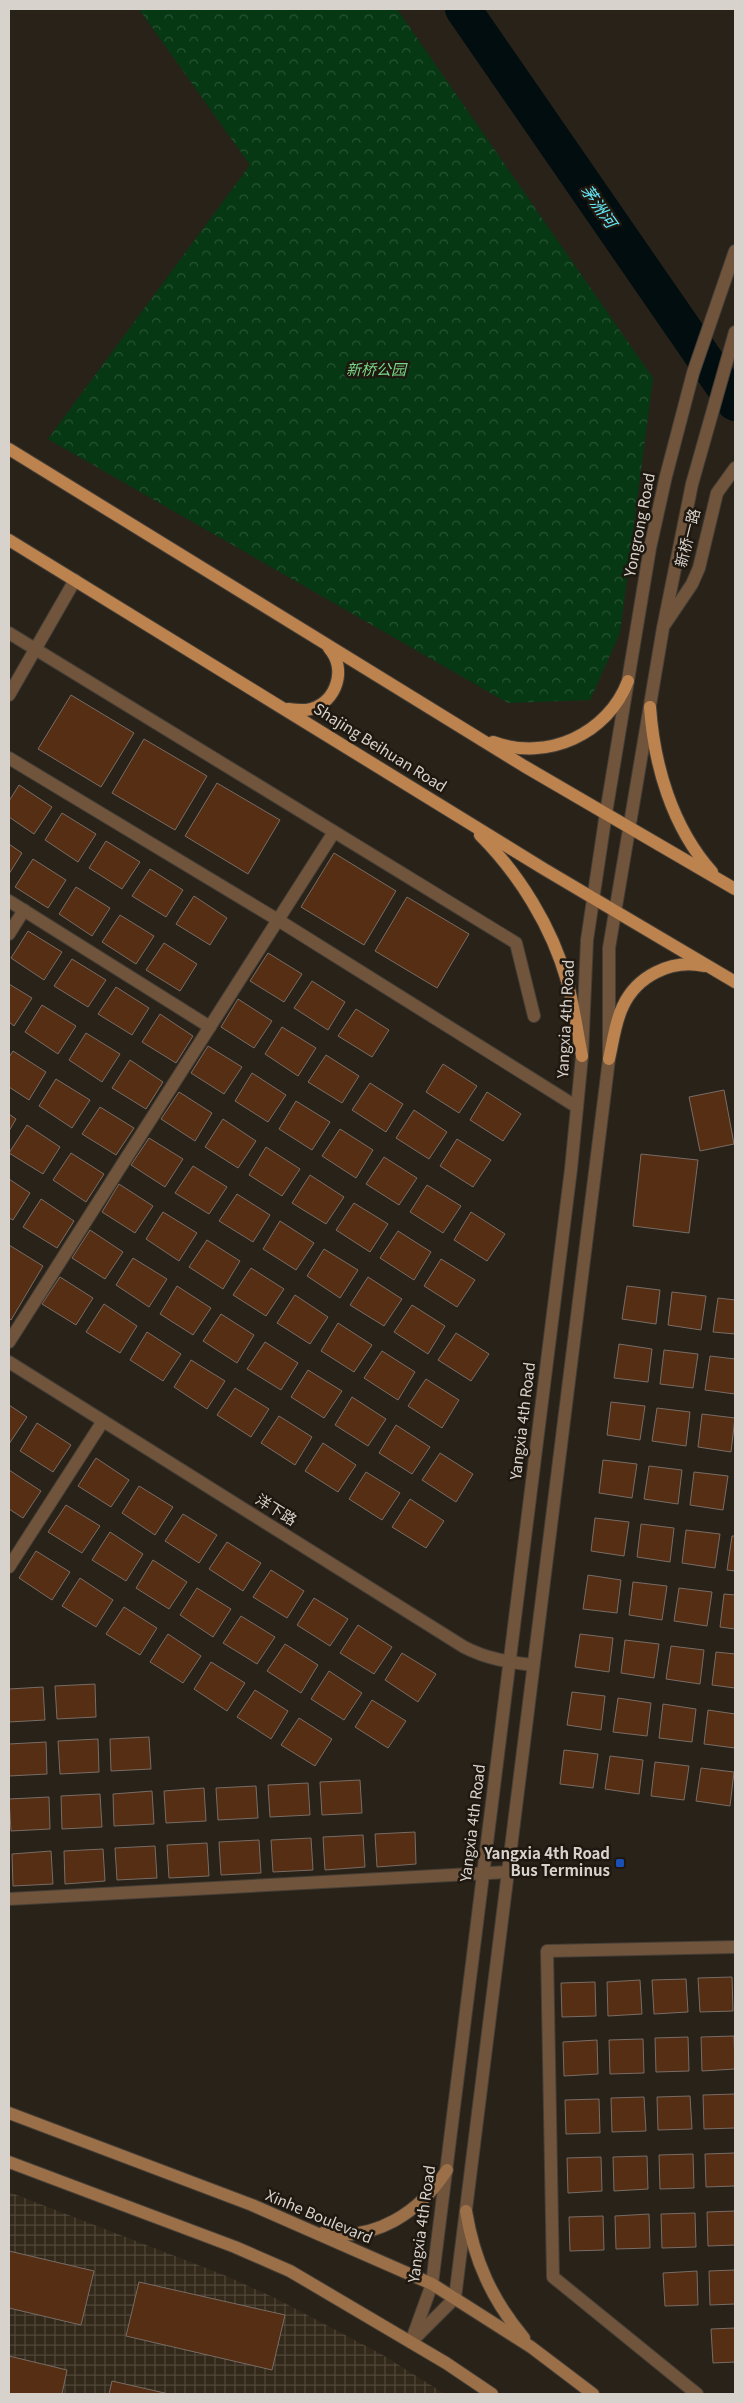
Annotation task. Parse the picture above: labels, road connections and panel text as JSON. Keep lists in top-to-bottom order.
{
  "streets": {
    "main road": ["Shajing Beihuan Road", "Xinhe Boulevard"],
    "street": [
      "Yongrong Road",
      "新桥一路",
      "Yangxia 4th Road",
      "洋下路"
    ]
  },
  "crossings": [
    ["Yongrong Road", "Yangxia 4th Road"],
    ["Shajing Beihuan Road", "Yangxia 4th Road"],
    ["Yangxia 4th Road", "洋下路"],
    ["Yangxia 4th Road", "Xinhe Boulevard"]
  ],
  "water": ["茅洲河"],
  "parks": ["新桥公园"],
  "places": {
    "transit": ["Yangxia 4th Road Bus Terminus"]
  }
}
